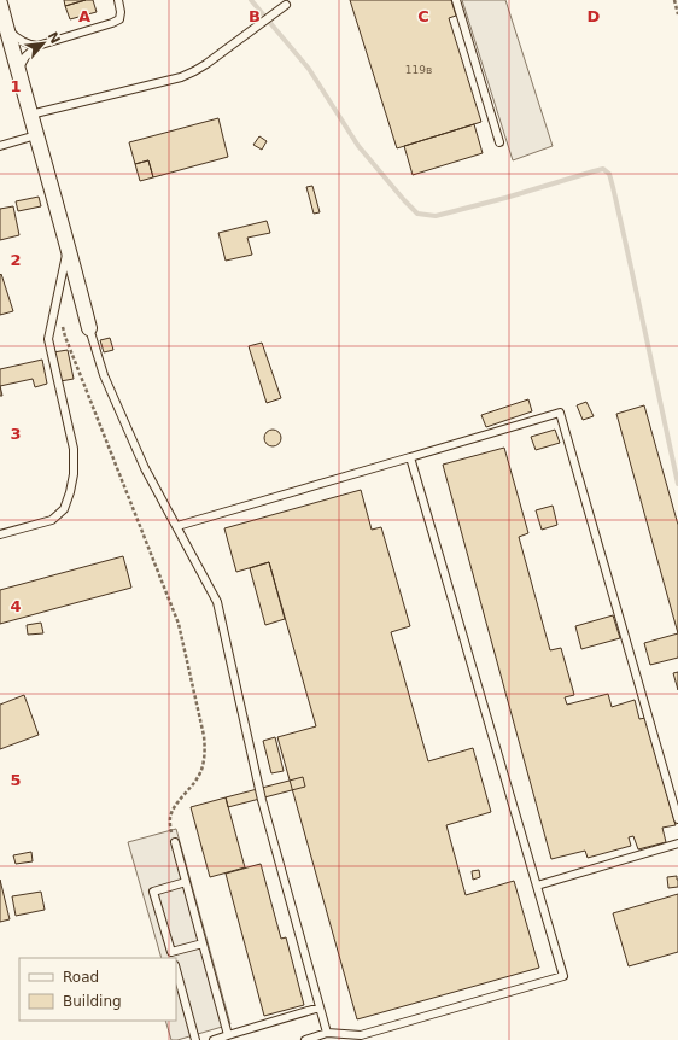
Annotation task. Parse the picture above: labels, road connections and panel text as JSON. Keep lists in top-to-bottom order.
{
  "house_numbers": ["119в"],
  "legend": ["Road", "Building"],
  "north": "top right",
  "grid": {
    "columns": [
      "A",
      "B",
      "C",
      "D"
    ],
    "rows": [
      "1",
      "2",
      "3",
      "4",
      "5"
    ]
  }
}
